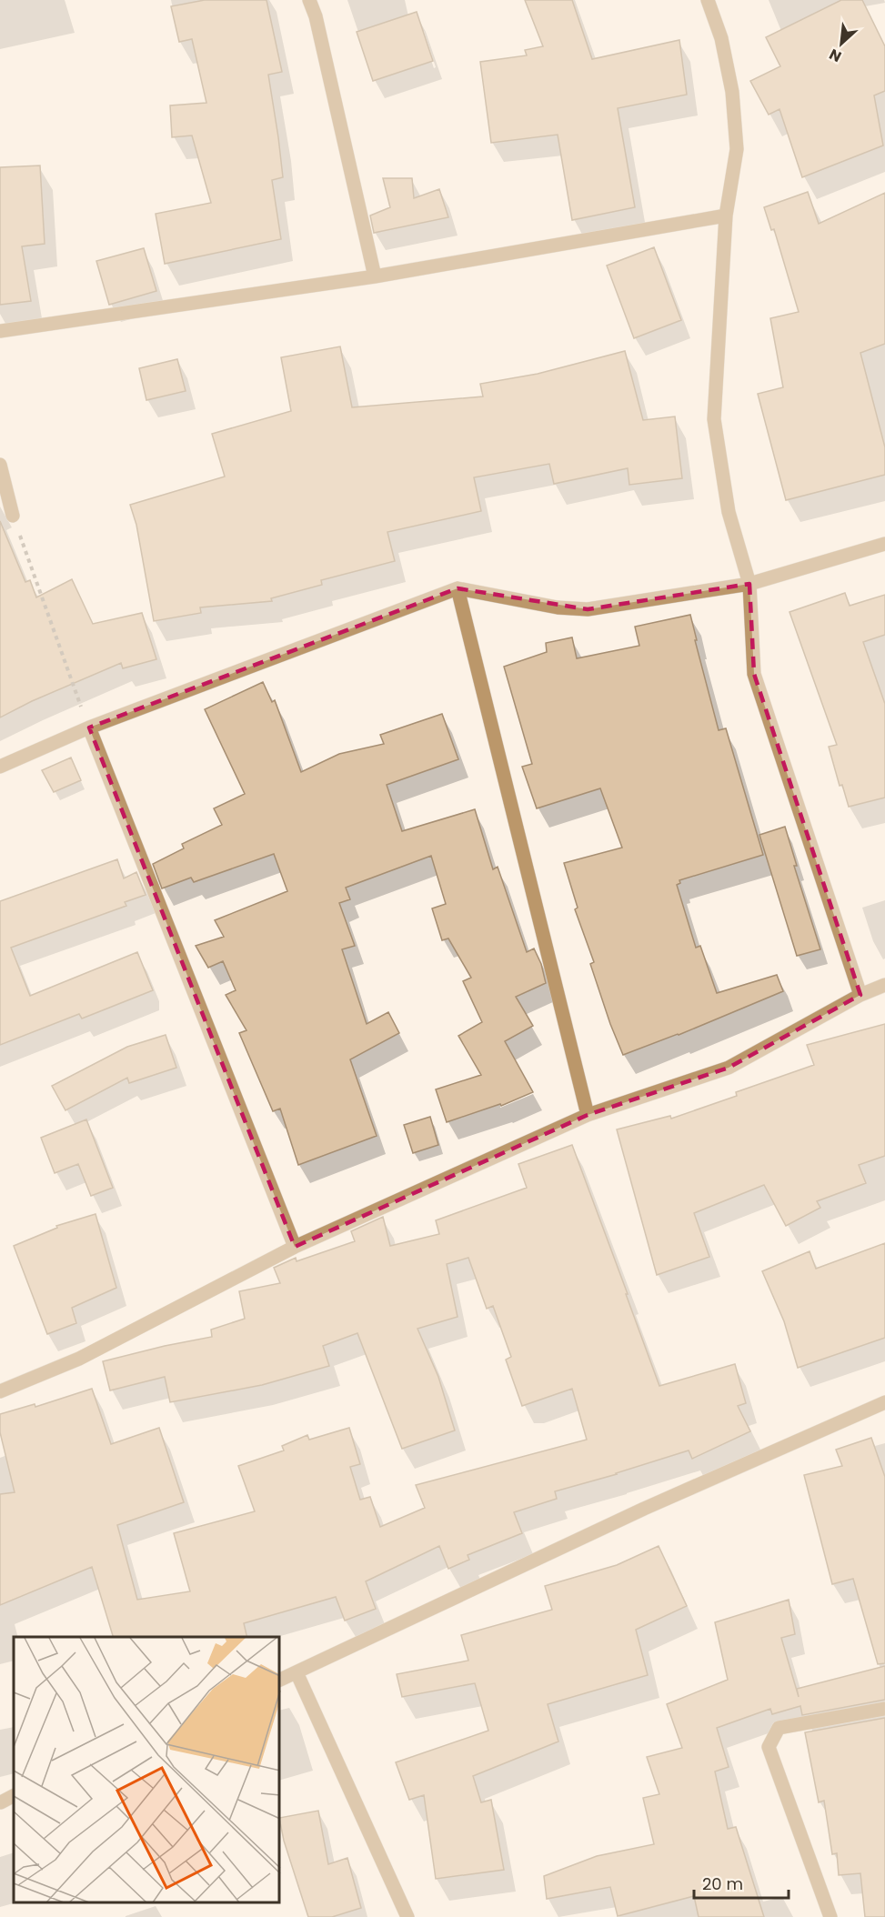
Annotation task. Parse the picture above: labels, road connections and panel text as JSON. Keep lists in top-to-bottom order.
{
  "scale_bar": "20 m",
  "north": "bottom left"
}
